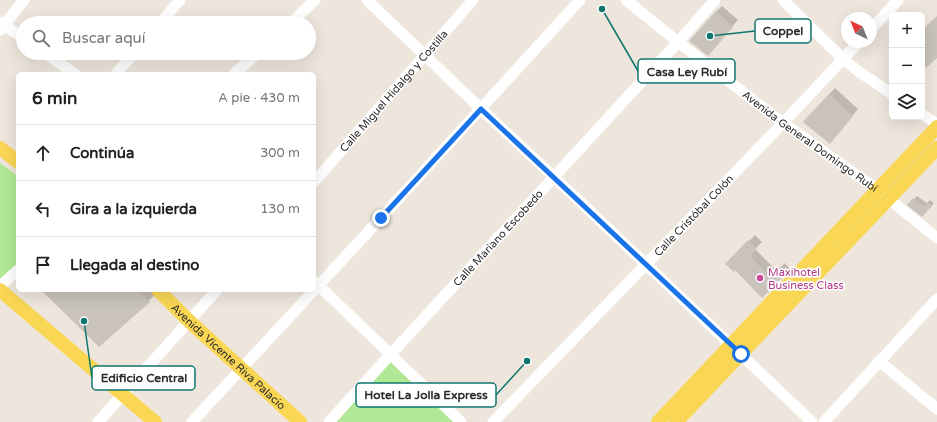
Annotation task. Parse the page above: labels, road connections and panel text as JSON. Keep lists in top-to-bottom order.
{
  "streets": {
    "main road": ["Avenida Vicente Riva Palacio"],
    "street": [
      "Calle Miguel Hidalgo y Costilla",
      "Avenida General Domingo Rubí",
      "Calle Cristóbal Colón",
      "Calle Mariano Escobedo"
    ]
  },
  "crossings": [
    ["Avenida General Domingo Rubí", "Calle Cristóbal Colón"],
    ["Avenida General Domingo Rubí", "Calle Mariano Escobedo"]
  ],
  "places": [
    "Casa Ley Rubí",
    "Coppel",
    "Maxihotel Business Class",
    "Edificio Central",
    "Hotel La Jolla Express"
  ],
  "north": "top left",
  "page": {
    "map_buttons": ["+", "−"],
    "search": "Buscar aquí",
    "heading": ["6 min", "A pie · 430 m"],
    "list": [
      ["Continúa", "300 m"],
      ["Gira a la izquierda", "130 m"],
      "Llegada al destino"
    ]
  }
}
